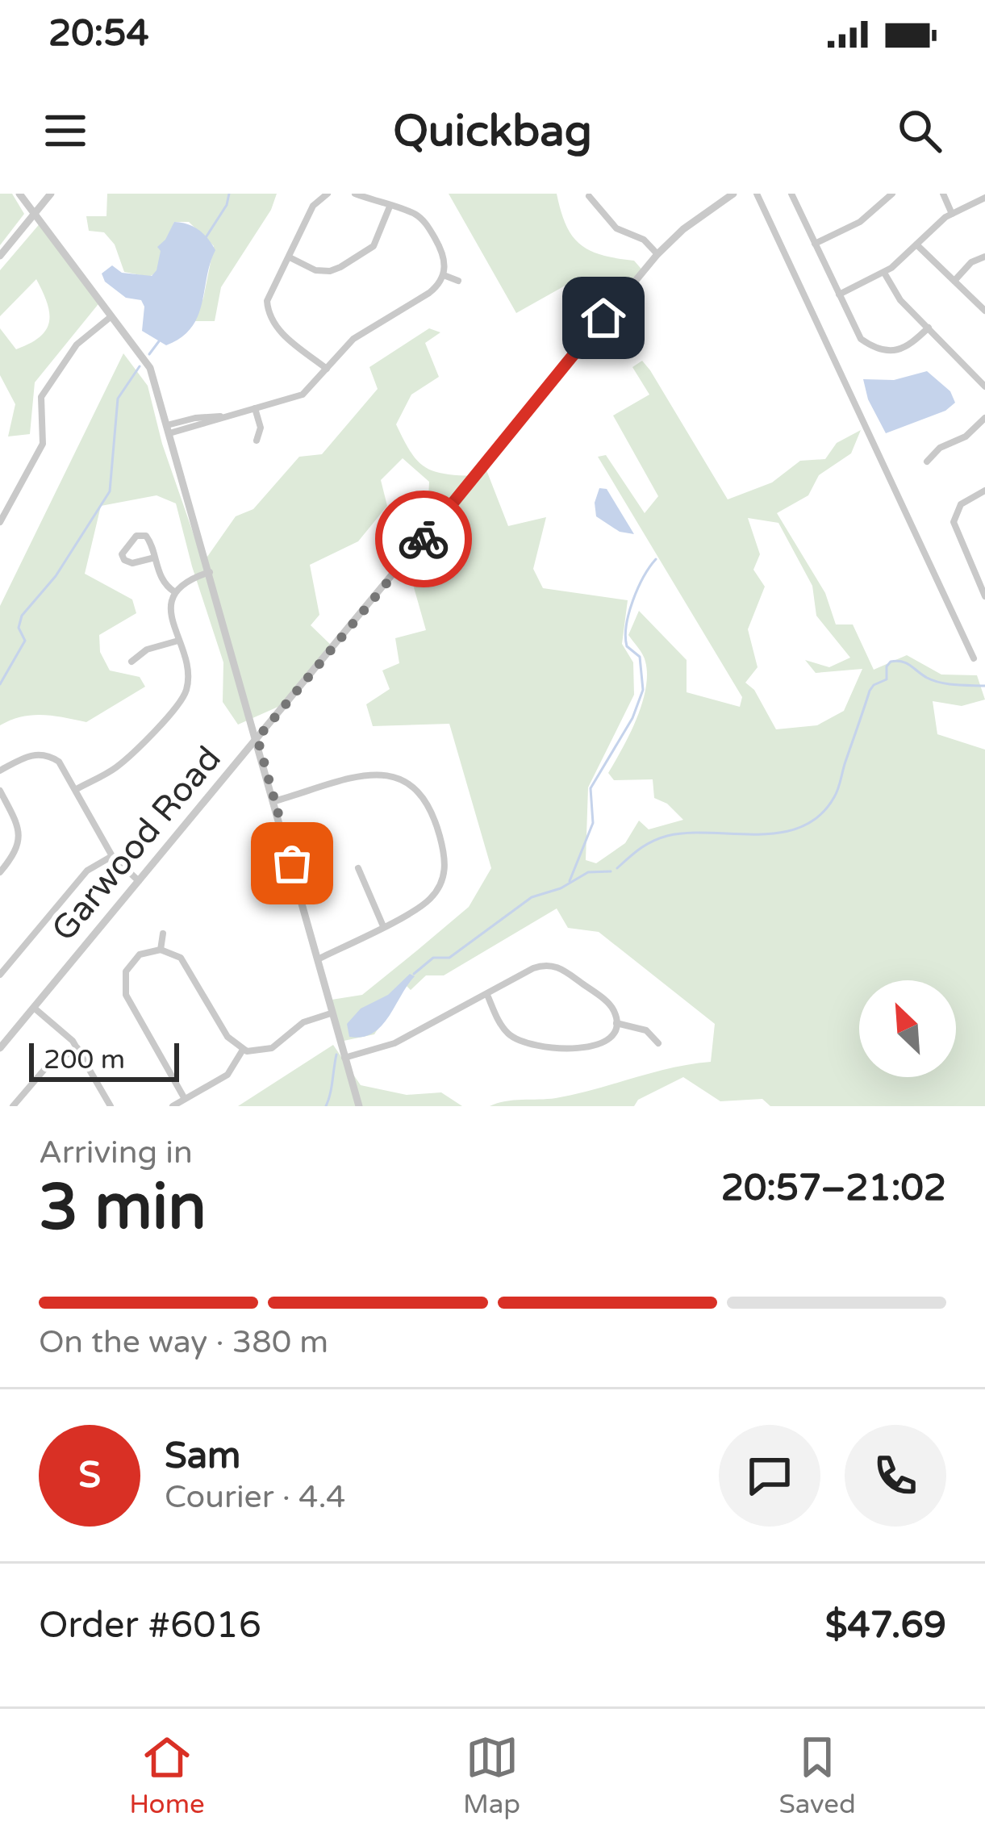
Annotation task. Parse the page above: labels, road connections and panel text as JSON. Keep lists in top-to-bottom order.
{
  "streets": {
    "street": ["Garwood Road"]
  },
  "scale_bar": "200 m",
  "north": "top left",
  "page": {
    "status": "20:54",
    "header": "Quickbag",
    "scale": "200 m",
    "heading": ["3 min", "Arriving in", "20:57–21:02"],
    "panel": [
      "Sam",
      "Courier · 4.4",
      "Order #6016",
      "$47.69"
    ],
    "bar": "On the way · 380 m",
    "round": "S",
    "tabs": ["Home", "Map", "Saved"]
  }
}
